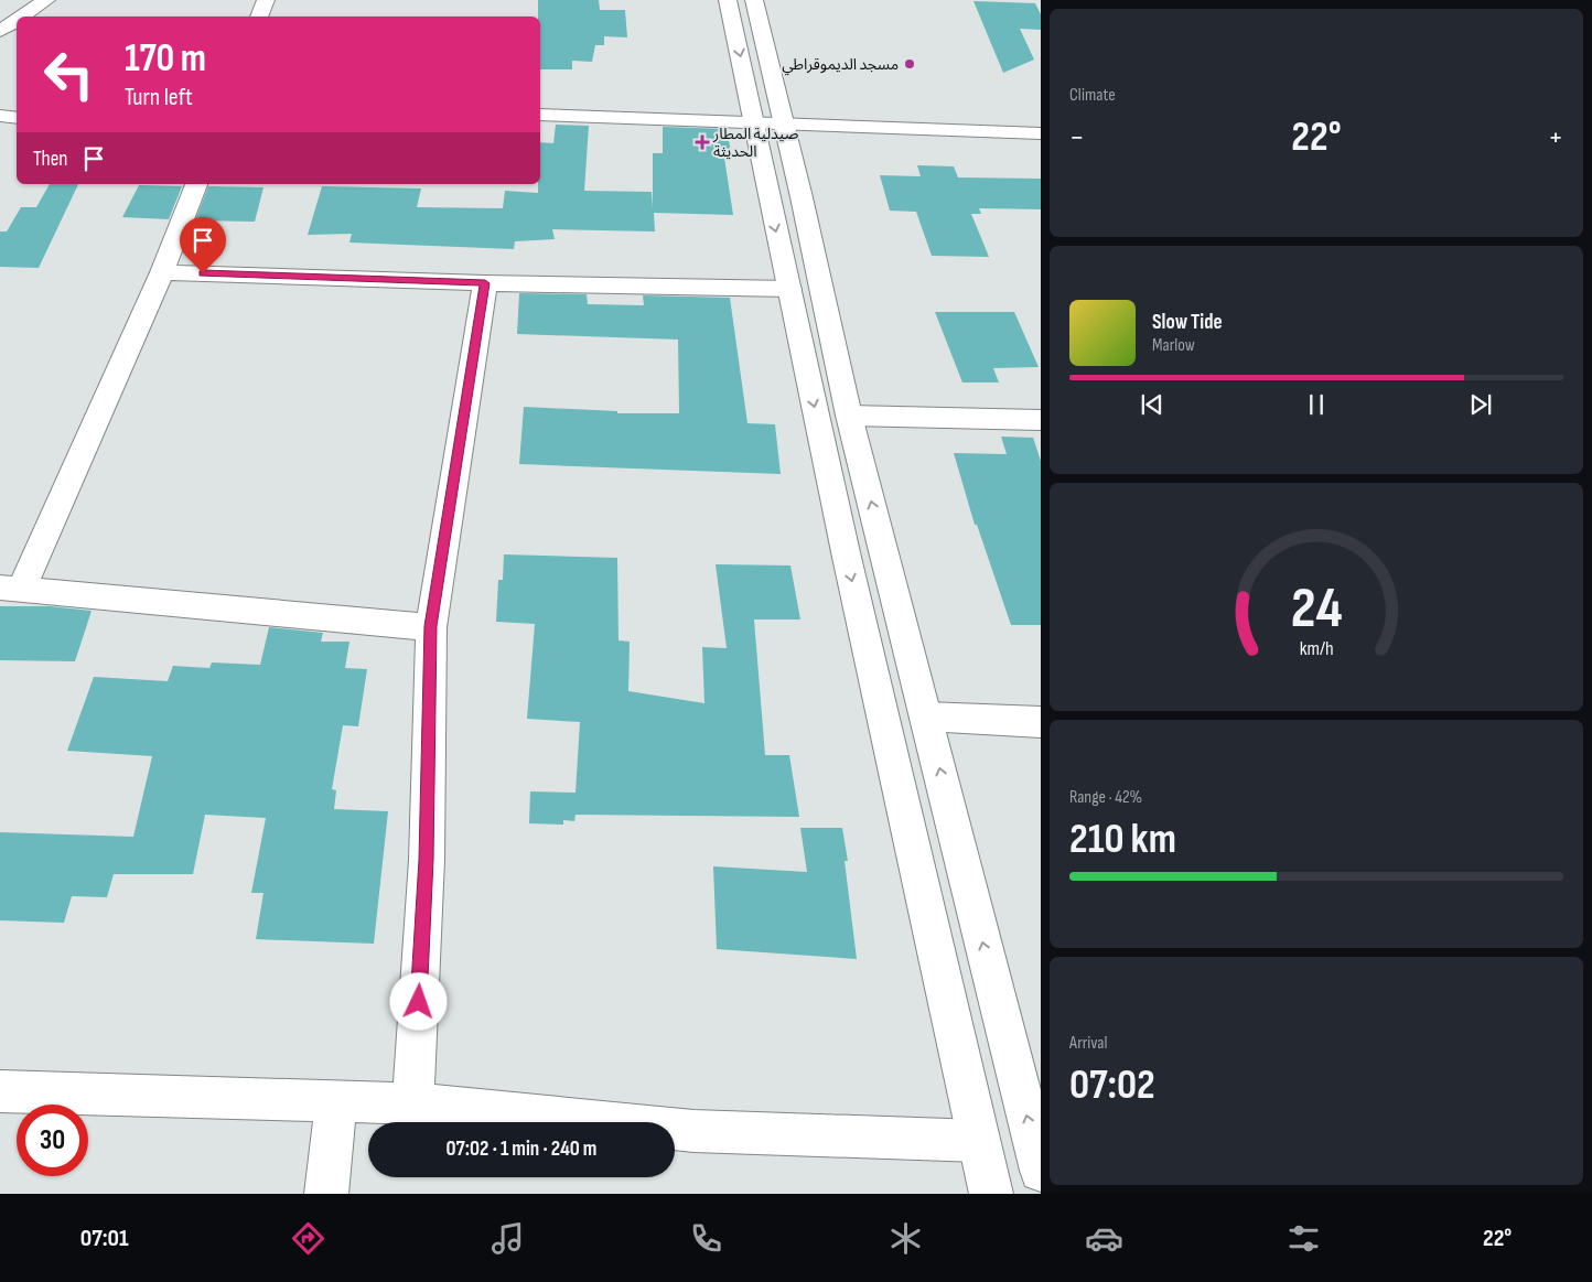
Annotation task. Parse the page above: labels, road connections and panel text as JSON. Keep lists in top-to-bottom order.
{
  "places": {
    "other": ["مسجد الديموقراطي"],
    "health": ["صيدلية المطار الحديثة"]
  },
  "page": {
    "tile": [
      "Climate",
      ["Range · 42%", "210 km"],
      ["Arrival", "07:02"]
    ],
    "turn": ["170 m", "Turn left"],
    "heat": ["−", "22°", "+"],
    "then": "Then",
    "song": ["Slow Tide", "Marlow"],
    "limit": "30",
    "trip": "07:02 · 1 min · 240 m",
    "tabs": ["07:01", "22°"],
    "gauge": ["24", "km/h"]
  }
}
